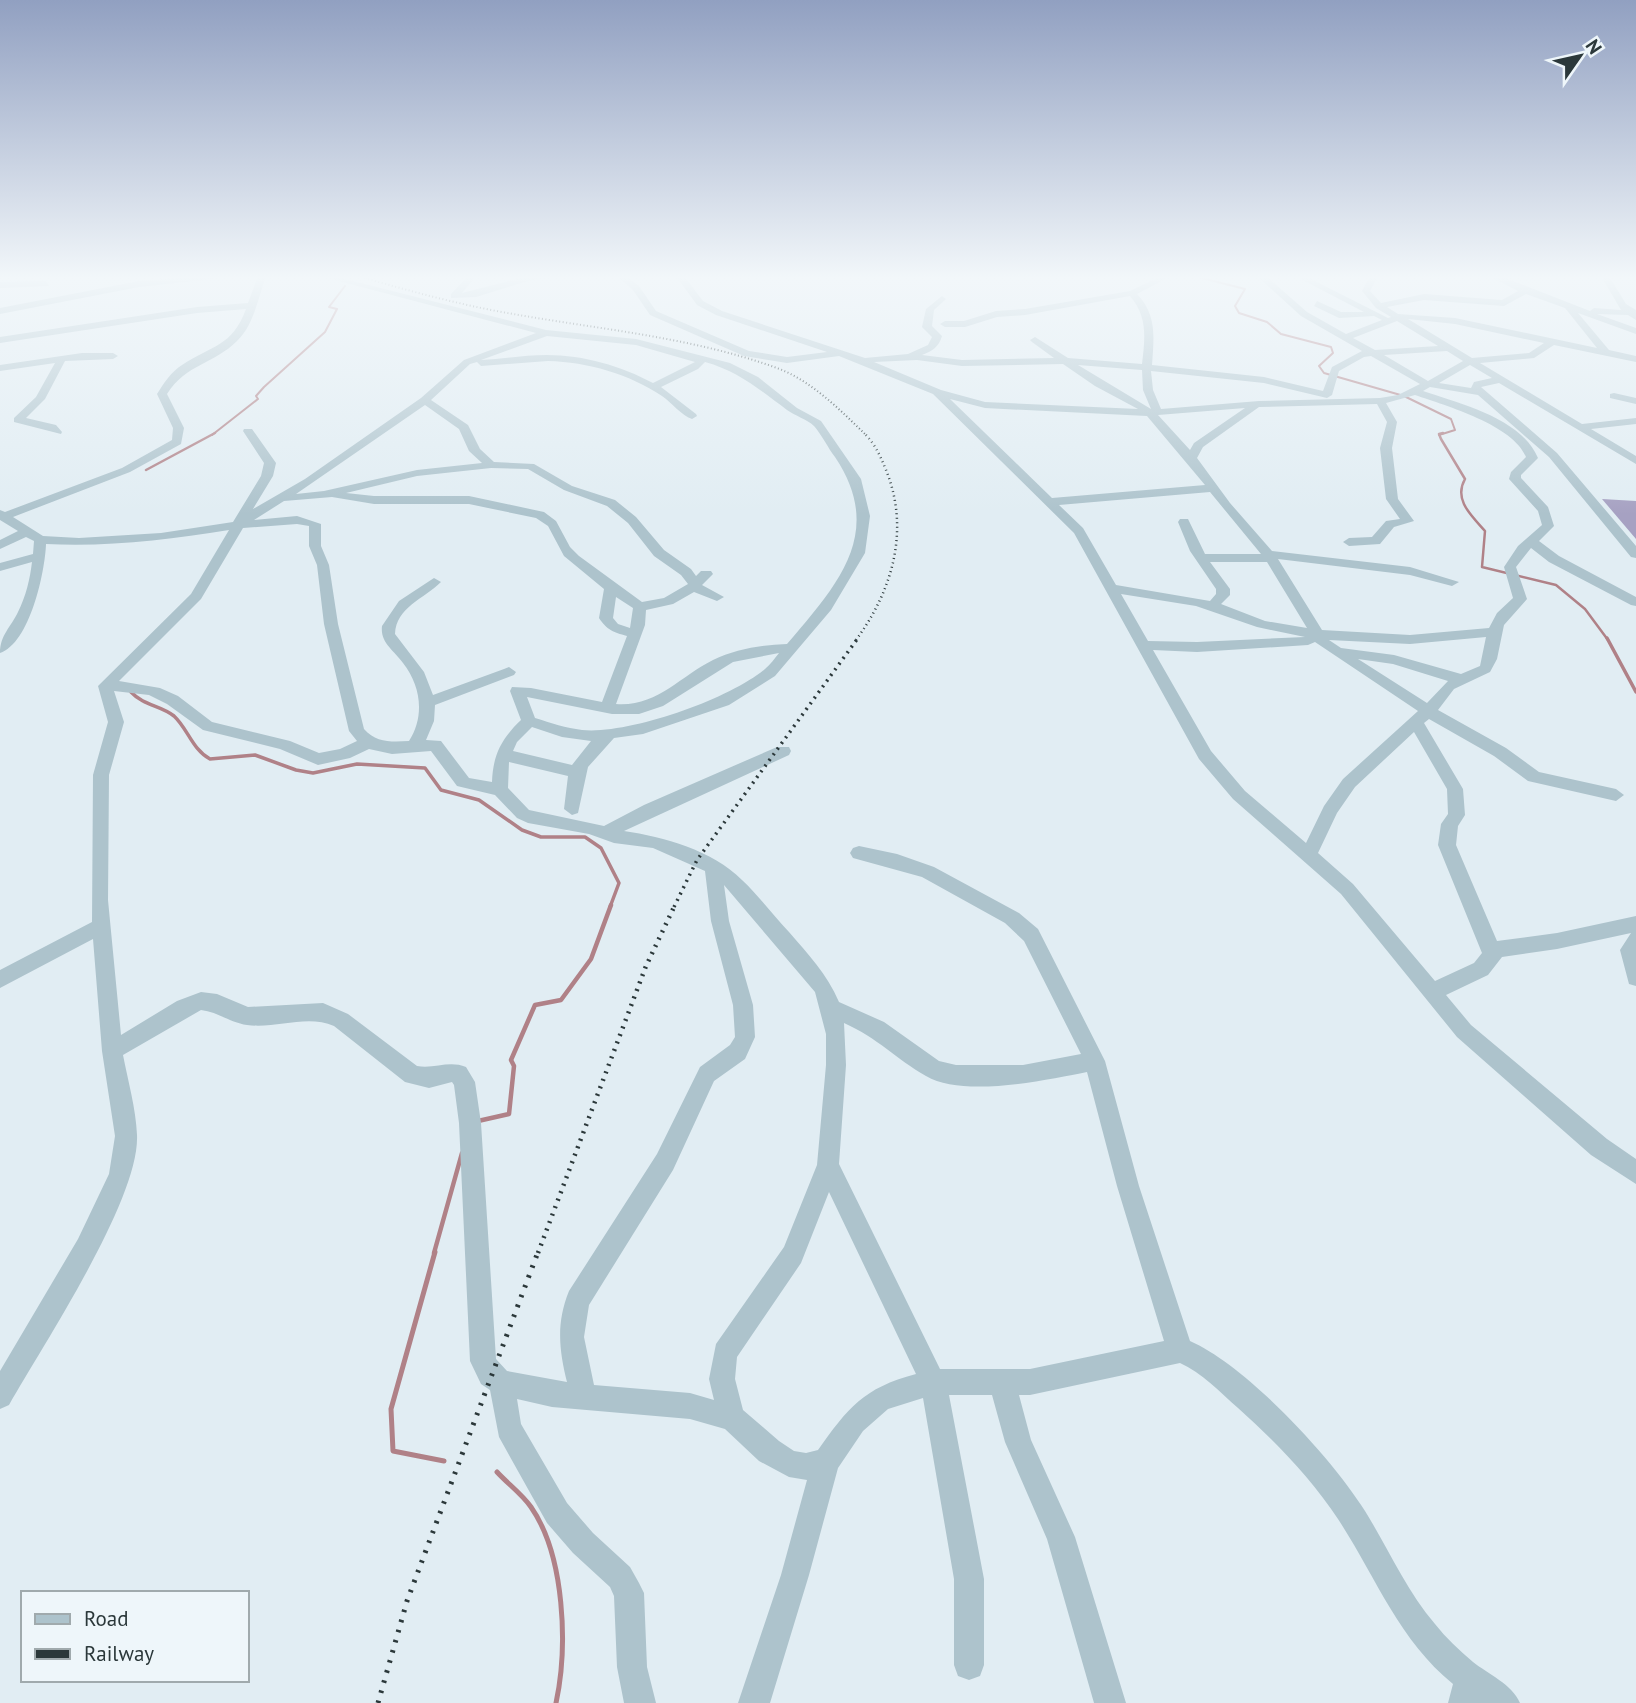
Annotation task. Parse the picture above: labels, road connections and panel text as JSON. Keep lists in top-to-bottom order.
{
  "legend": ["Road", "Railway"],
  "north": "top right"
}
